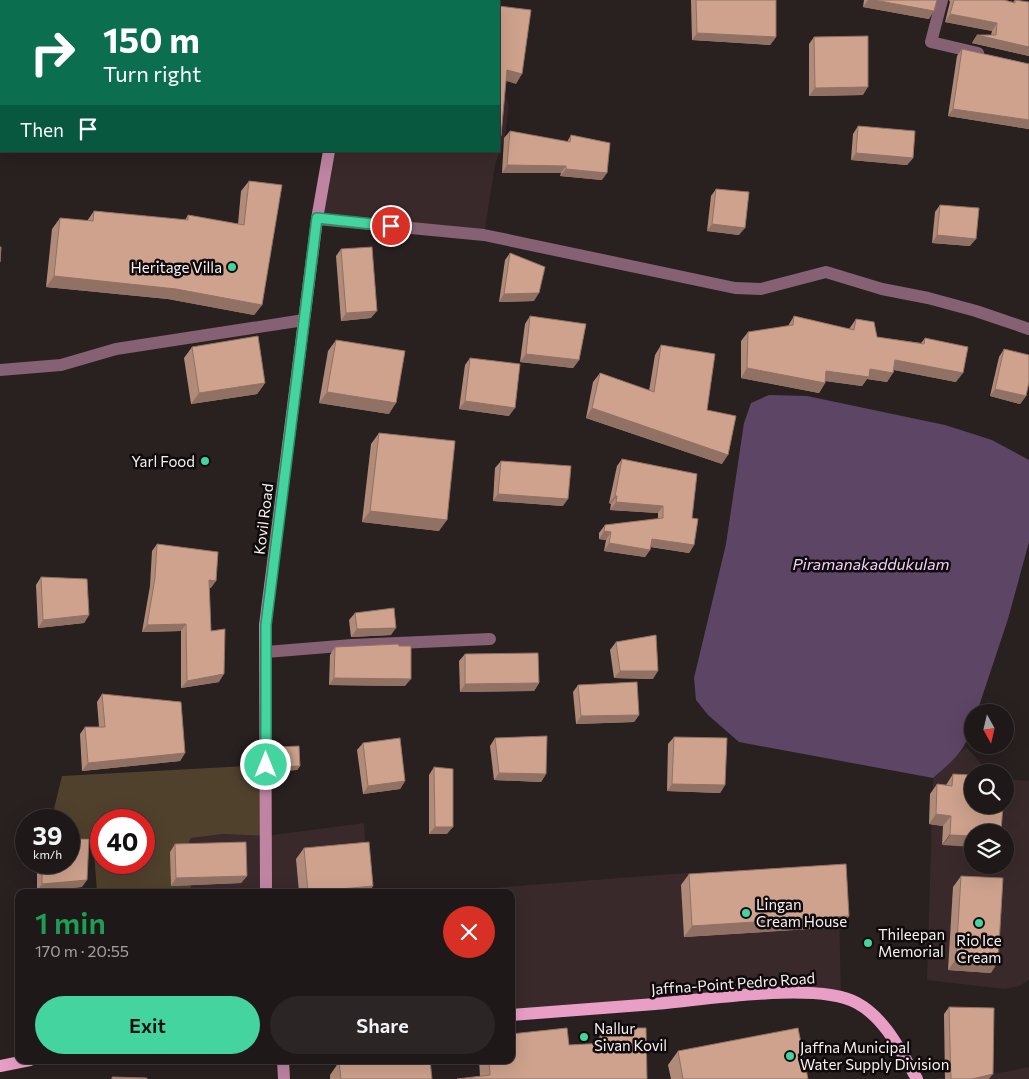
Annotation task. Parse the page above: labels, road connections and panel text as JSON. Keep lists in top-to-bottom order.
{
  "streets": {
    "main road": ["Jaffna-Point Pedro Road"],
    "street": ["Kovil Road"]
  },
  "water": ["Piramanakaddukulam"],
  "places": [
    "Heritage Villa",
    "Yarl Food",
    "Lingan Cream House",
    "Rio Ice Cream",
    "Thileepan Memorial",
    "Nallur Sivan Kovil",
    "Jaffna Municipal Water Supply Division"
  ],
  "north": "bottom",
  "page": {
    "turn": ["150 m", "Turn right"],
    "then": "Then",
    "speed": "39 km/h",
    "limit": "40",
    "heading": ["1 min", "170 m · 20:55"],
    "buttons": ["Exit", "Share"]
  }
}
